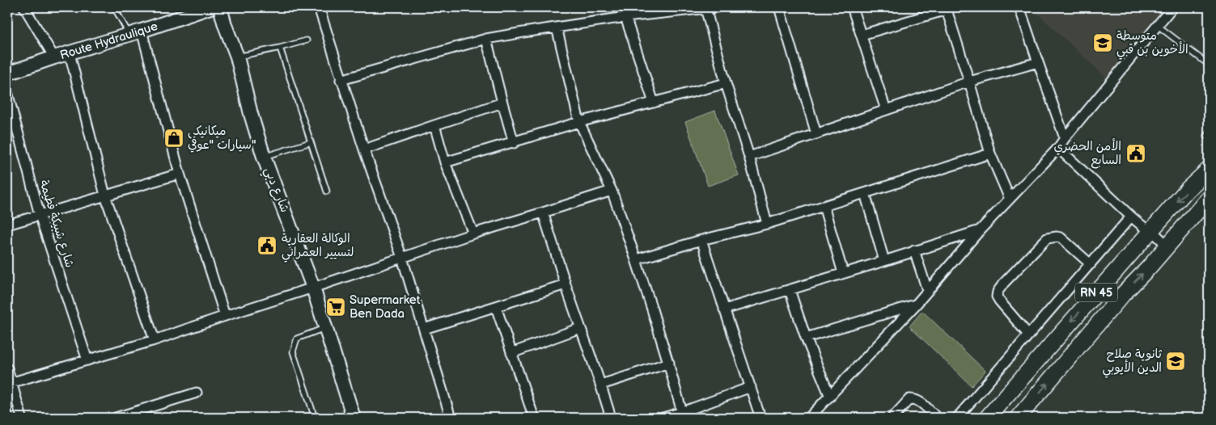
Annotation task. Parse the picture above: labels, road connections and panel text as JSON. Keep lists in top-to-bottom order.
{
  "streets": {
    "main road": ["Route Hydraulique", "شارع دبي", "RN 45"],
    "street": ["شارع شبيكة فطيمة"]
  },
  "places": {
    "school or university": ["متوسطة الأخوين بن قبي", "ثانوية صلاح الدين الأيوبي"],
    "shop": ["ميكانيكي سيارات \"عوفي\""],
    "public building": ["الأمن الحضري السابع", "الوكالة العقارية لتسيير العمراني"],
    "supermarket": ["Supermarket Ben Dada"]
  }
}
